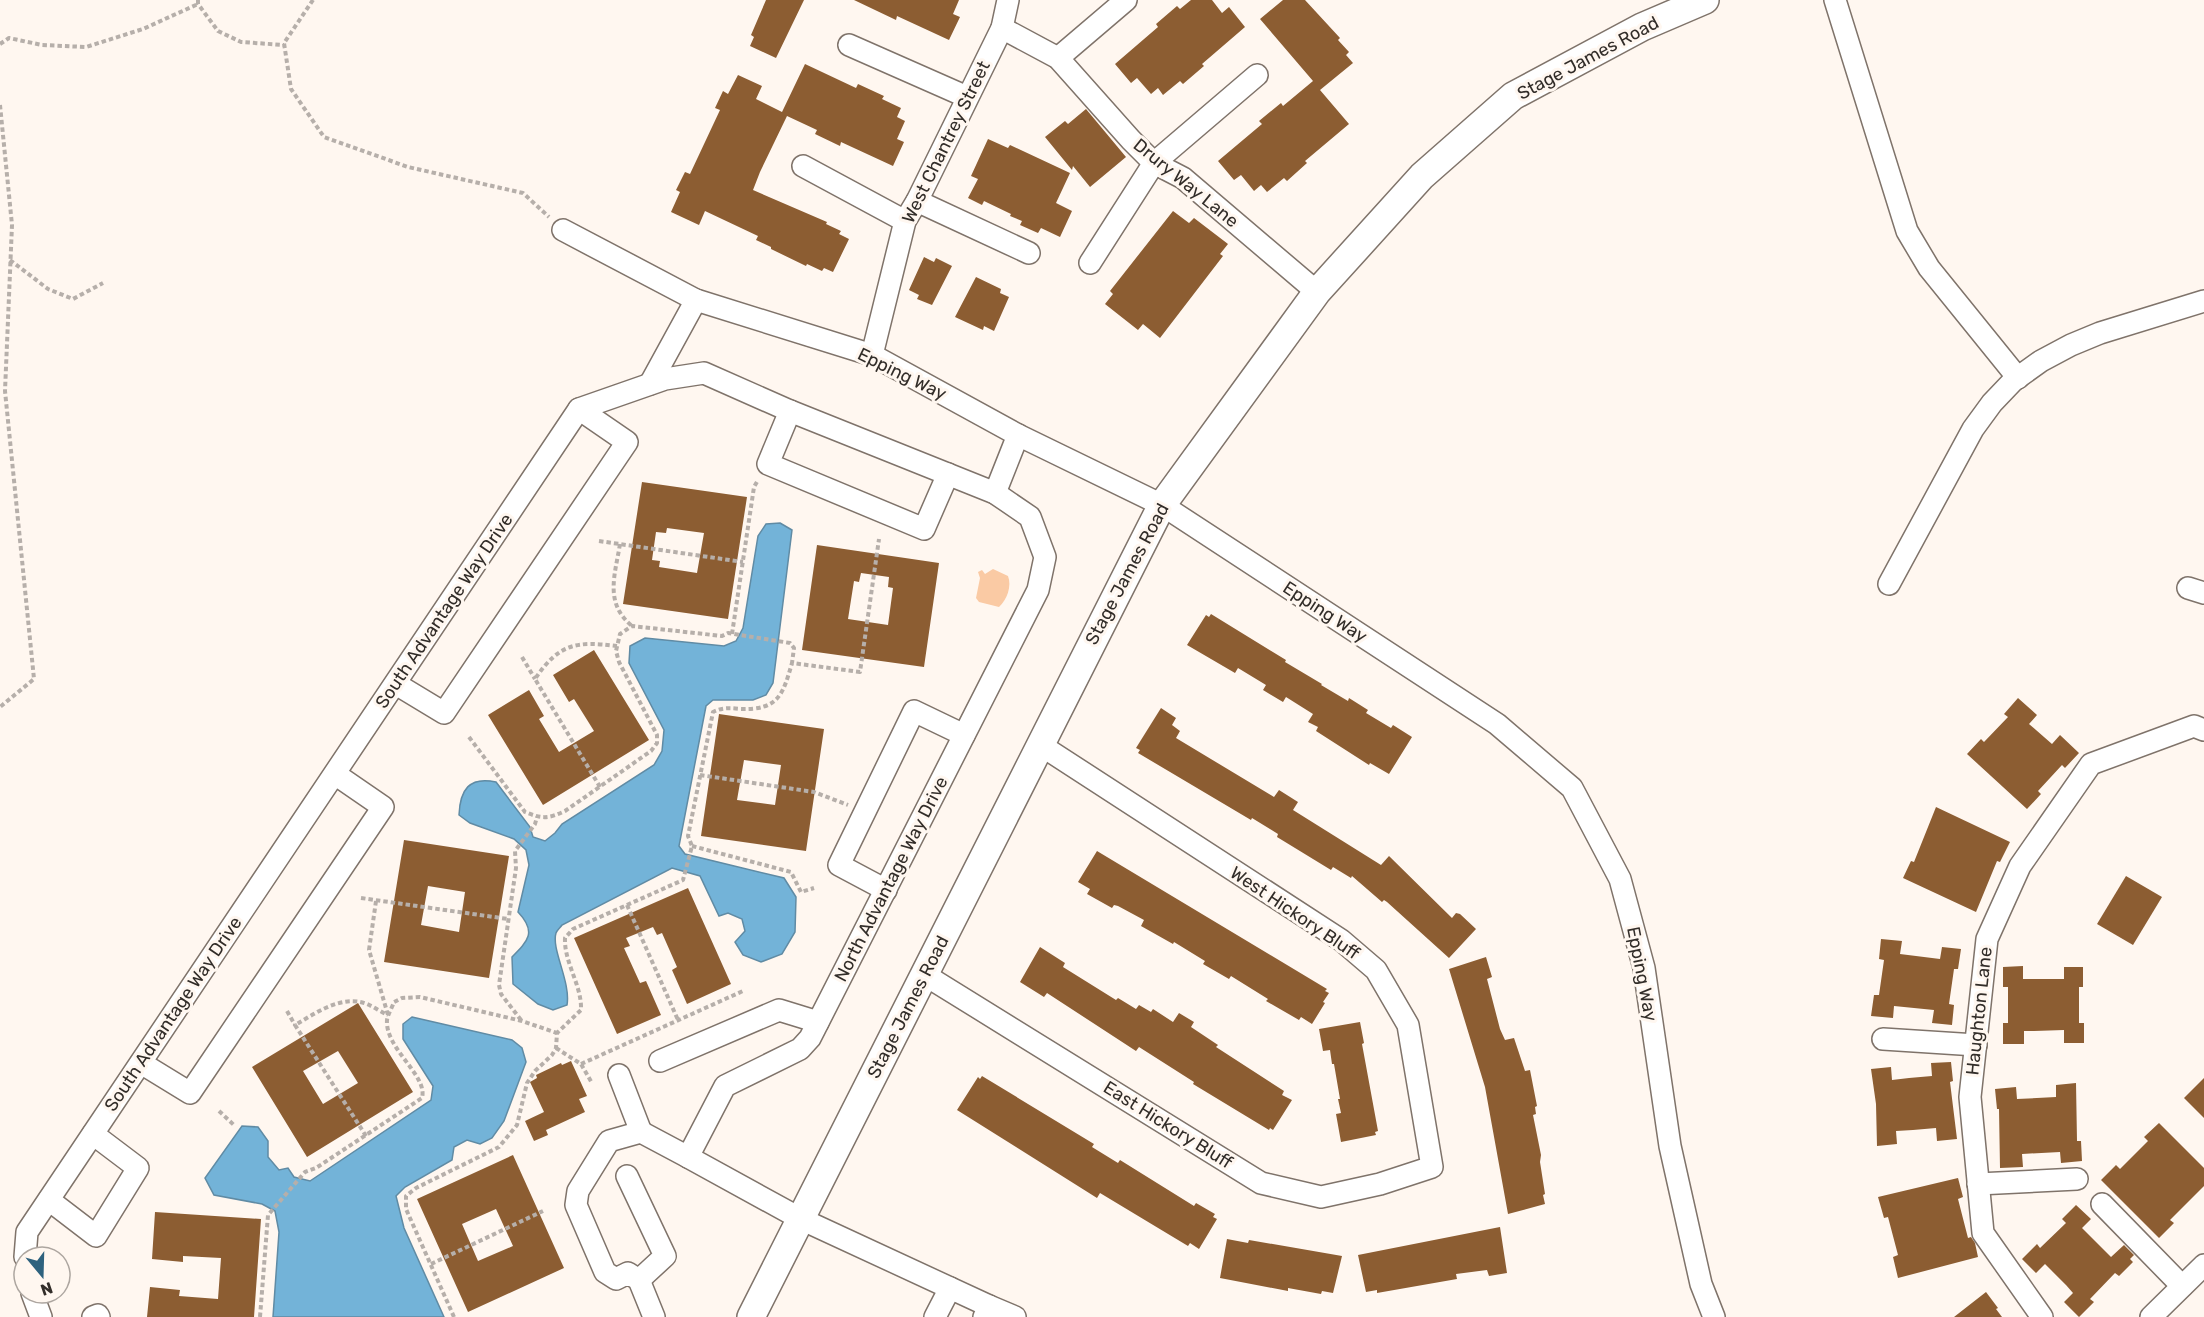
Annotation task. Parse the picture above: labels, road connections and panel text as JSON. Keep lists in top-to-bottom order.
{
  "streets": {
    "main road": ["Stage James Road"],
    "street": [
      "West Chantrey Street",
      "Drury Way Lane",
      "Epping Way",
      "South Advantage Way Drive",
      "North Advantage Way Drive",
      "West Hickory Bluff",
      "Haughton Lane",
      "East Hickory Bluff"
    ]
  },
  "crossings": [
    ["Stage James Road", "Drury Way Lane"],
    ["Stage James Road", "Epping Way"],
    ["Stage James Road", "West Hickory Bluff"],
    ["Stage James Road", "East Hickory Bluff"],
    ["West Chantrey Street", "Drury Way Lane"],
    ["West Chantrey Street", "Epping Way"],
    ["West Hickory Bluff", "East Hickory Bluff"]
  ],
  "north": "bottom"
}
